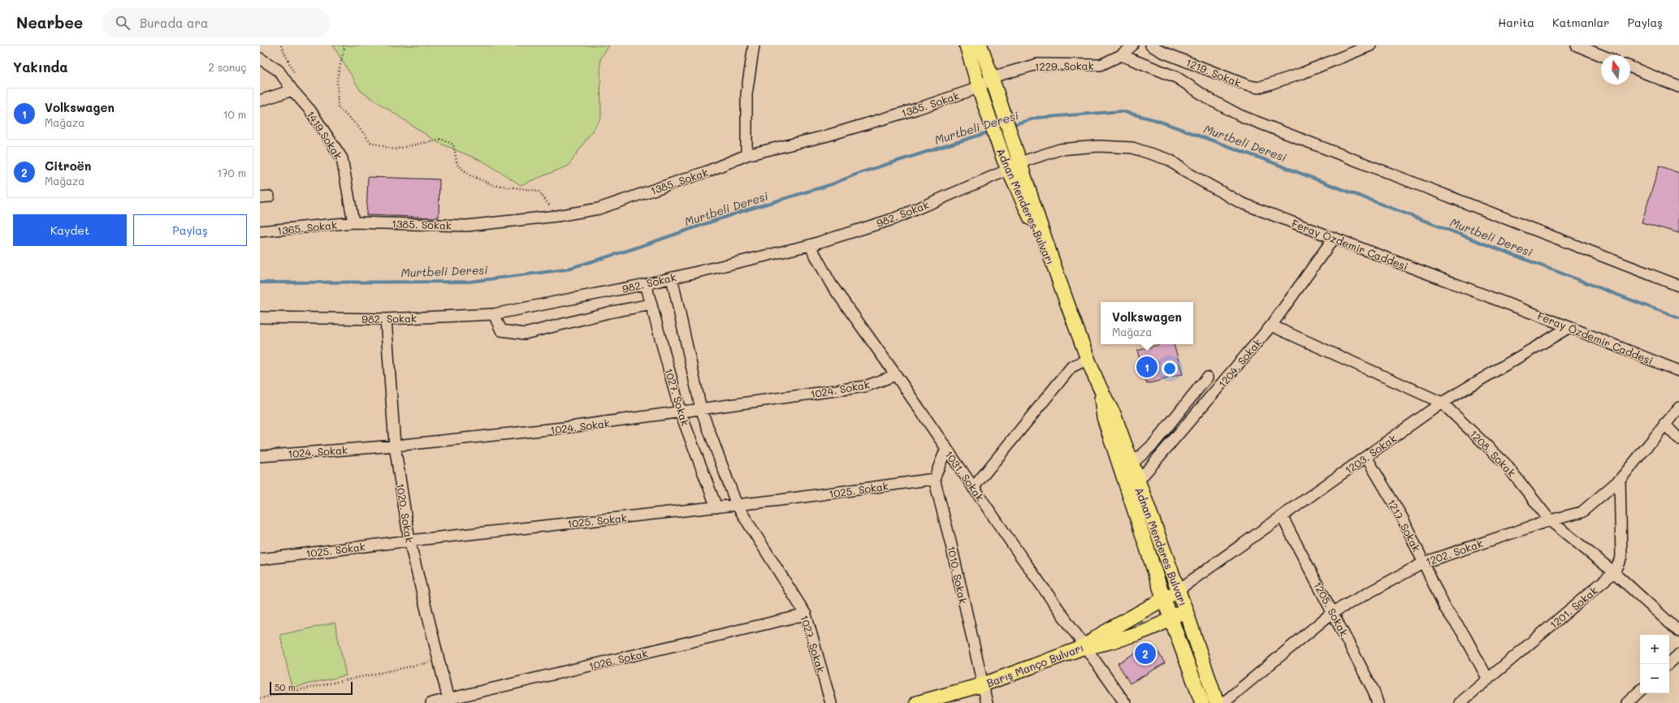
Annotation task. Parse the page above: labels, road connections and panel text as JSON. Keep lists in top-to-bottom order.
{
  "streets": {
    "main road": ["Adnan Menderes Bulvarı", "Barış Manço Bulvarı"],
    "street": [
      "1229. Sokak",
      "1219. Sokak",
      "1385. Sokak",
      "1419 Sokak",
      "982. Sokak",
      "1365. Sokak",
      "Feray Özdemir Caddesi",
      "1204. Sokak",
      "1024. Sokak",
      "1027. Sokak",
      "1208. Sokak",
      "1203. Sokak",
      "1031. Sokak",
      "1025. Sokak",
      "1020. Sokak",
      "1217. Sokak",
      "1202. Sokak",
      "1010. Sokak",
      "1201. Sokak",
      "1205. Sokak",
      "1026. Sokak"
    ]
  },
  "crossings": [
    ["1229. Sokak", "1385. Sokak"],
    ["1229. Sokak", "Adnan Menderes Bulvarı"],
    ["1385. Sokak", "1419 Sokak"],
    ["1385. Sokak", "Adnan Menderes Bulvarı"],
    ["1385. Sokak", "1365. Sokak"],
    ["1419 Sokak", "1365. Sokak"],
    ["Adnan Menderes Bulvarı", "982. Sokak"],
    ["Adnan Menderes Bulvarı", "Feray Özdemir Caddesi"],
    ["Adnan Menderes Bulvarı", "1204. Sokak"],
    ["Adnan Menderes Bulvarı", "1203. Sokak"],
    ["Adnan Menderes Bulvarı", "Barış Manço Bulvarı"],
    ["982. Sokak", "Feray Özdemir Caddesi"],
    ["982. Sokak", "1027. Sokak"],
    ["982. Sokak", "1031. Sokak"],
    ["982. Sokak", "1020. Sokak"],
    ["Feray Özdemir Caddesi", "1204. Sokak"],
    ["Feray Özdemir Caddesi", "1203. Sokak"],
    ["1204. Sokak", "1208. Sokak"],
    ["1024. Sokak", "1027. Sokak"],
    ["1024. Sokak", "1031. Sokak"],
    ["1024. Sokak", "1020. Sokak"],
    ["1027. Sokak", "1025. Sokak"],
    ["1027. Sokak", "1026. Sokak"],
    ["1208. Sokak", "1203. Sokak"],
    ["1208. Sokak", "1202. Sokak"],
    ["1208. Sokak", "1201. Sokak"],
    ["1203. Sokak", "1217. Sokak"],
    ["1203. Sokak", "1205. Sokak"],
    ["1203. Sokak", "Barış Manço Bulvarı"],
    ["1031. Sokak", "Barış Manço Bulvarı"],
    ["1025. Sokak", "1020. Sokak"],
    ["1025. Sokak", "1010. Sokak"],
    ["1020. Sokak", "1026. Sokak"],
    ["1217. Sokak", "1202. Sokak"],
    ["1217. Sokak", "1201. Sokak"],
    ["1202. Sokak", "1201. Sokak"],
    ["1202. Sokak", "1205. Sokak"],
    ["1010. Sokak", "Barış Manço Bulvarı"]
  ],
  "water": ["Murtbeli Deresi"],
  "scale_bar": "50 m",
  "north": "top",
  "page": {
    "header": "Nearbee",
    "search": "Burada ara",
    "nav": ["Harita", "Katmanlar", "Paylaş"],
    "heading": ["Yakında", "2 sonuç"],
    "list": [
      {
        "mark": "1",
        "name": "Volkswagen",
        "note": "Mağaza",
        "value": "10 m"
      },
      {
        "mark": "2",
        "name": "Citroën",
        "note": "Mağaza",
        "value": "170 m"
      }
    ],
    "buttons": ["Kaydet", "Paylaş"],
    "popup": ["Volkswagen", "Mağaza"],
    "pins": ["1", "2"],
    "map_buttons": ["+", "−"],
    "scale": "50 m"
  }
}
